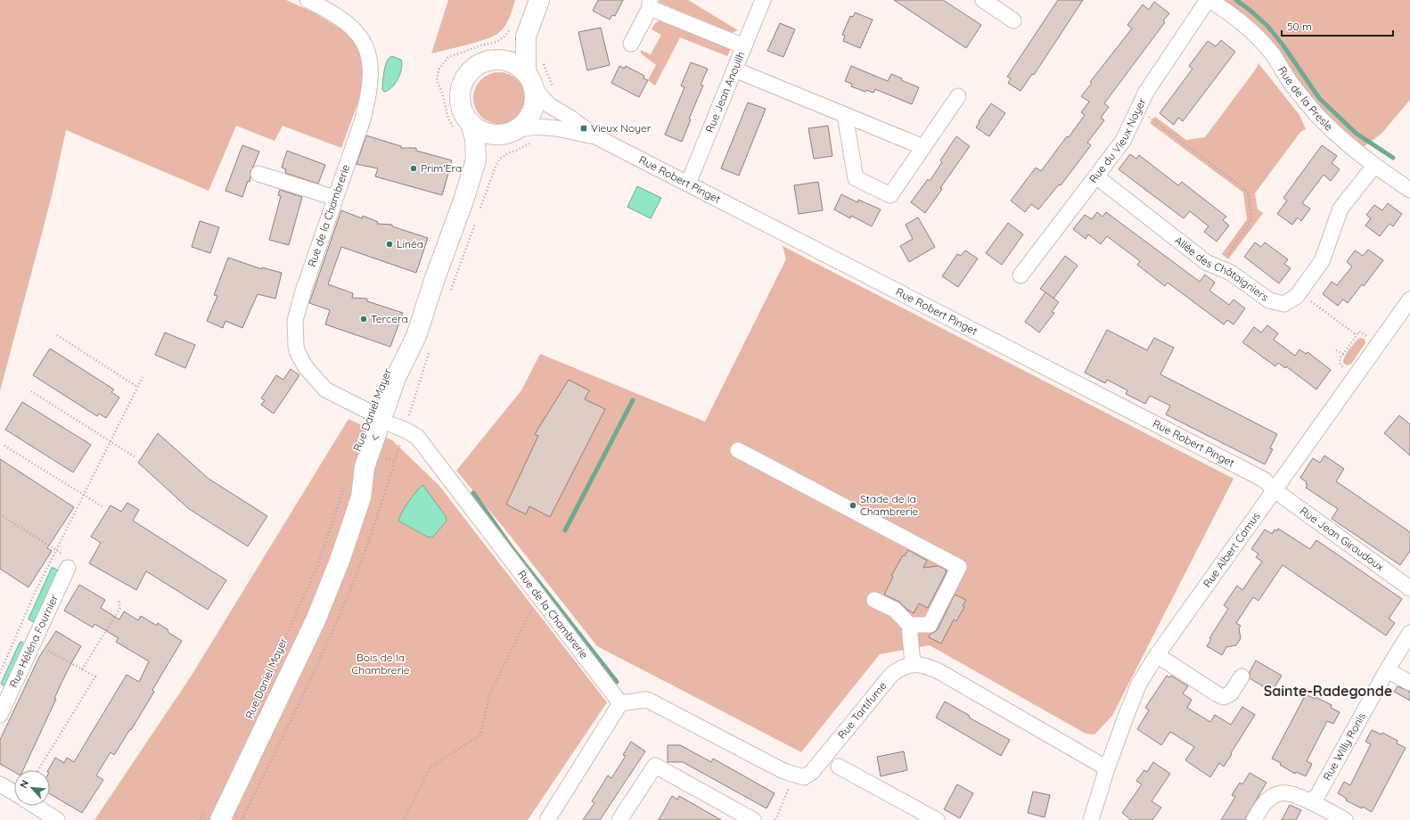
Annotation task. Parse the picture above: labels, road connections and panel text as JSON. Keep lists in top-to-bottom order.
{
  "streets": {
    "main road": ["Rue Daniel Mayer"],
    "street": [
      "Rue Jean Anouilh",
      "Rue de la Presle",
      "Rue du Vieux Noyer",
      "Rue Robert Pinget",
      "Rue de la Chambrerie",
      "Allée des Châtaigniers",
      "Rue Jean Giraudoux",
      "Rue Albert Camus",
      "Rue Héléna Fournier",
      "Rue Tartifume",
      "Rue Willy Ronis"
    ]
  },
  "crossings": [
    ["Rue Jean Anouilh", "Rue Robert Pinget"],
    ["Rue de la Presle", "Rue du Vieux Noyer"],
    ["Rue de la Presle", "Allée des Châtaigniers"],
    ["Rue du Vieux Noyer", "Allée des Châtaigniers"],
    ["Rue Robert Pinget", "Rue Daniel Mayer"],
    ["Rue Robert Pinget", "Rue Jean Giraudoux"],
    ["Rue Robert Pinget", "Rue Albert Camus"],
    ["Rue de la Chambrerie", "Rue Daniel Mayer"],
    ["Rue de la Chambrerie", "Rue Tartifume"],
    ["Rue Jean Giraudoux", "Rue Albert Camus"]
  ],
  "districts": ["Sainte-Radegonde"],
  "parks": ["Bois de la Chambrerie"],
  "places": {
    "transit": ["Vieux Noyer"],
    "other": [
      "Prim'Era",
      "Linéa",
      "Tercera",
      "Stade de la Chambrerie"
    ]
  },
  "scale_bar": "50 m",
  "north": "top left"
}
